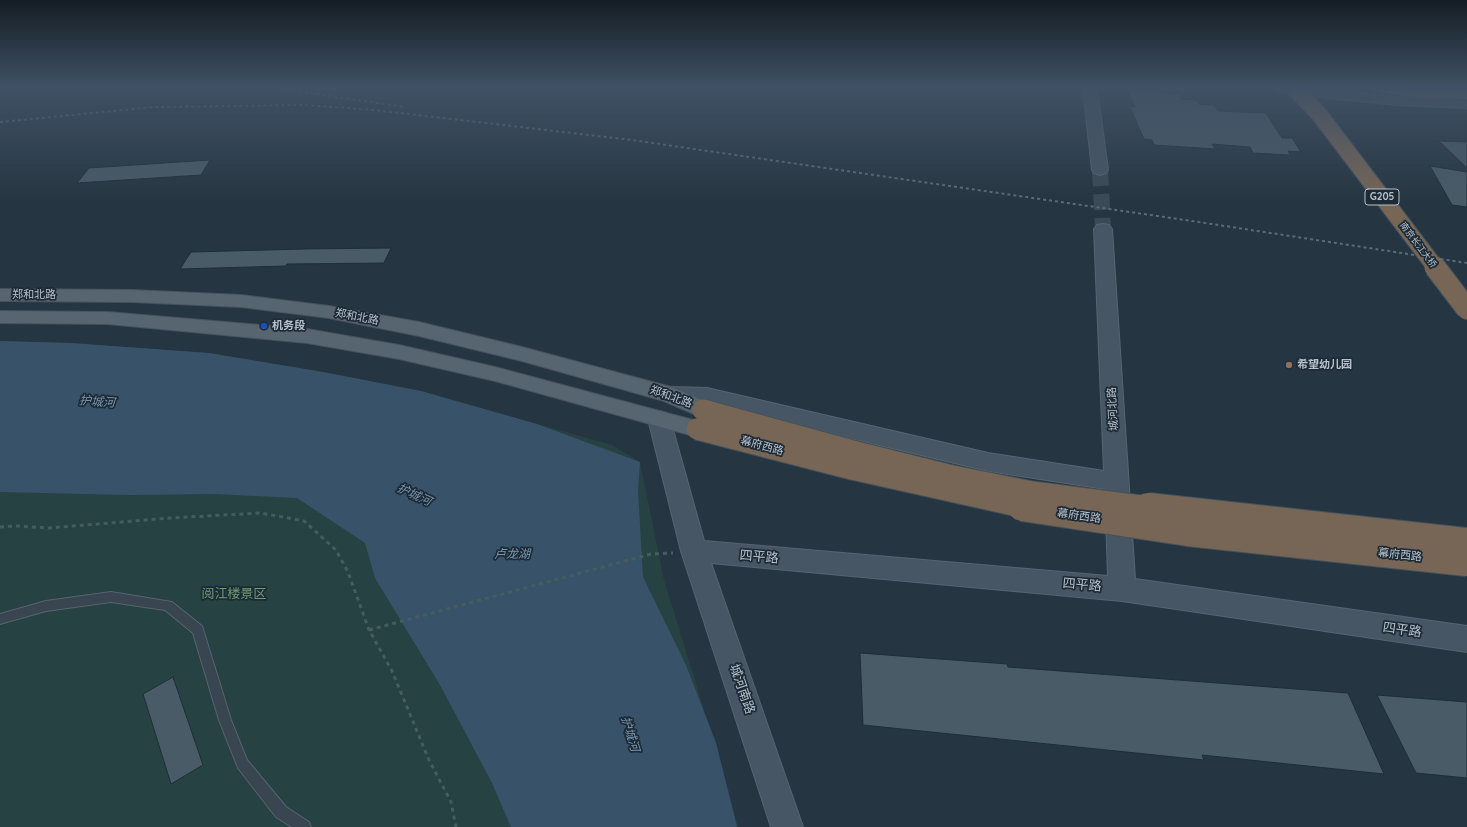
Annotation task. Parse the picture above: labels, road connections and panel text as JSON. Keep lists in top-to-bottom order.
{
  "streets": {
    "highway": ["G205", "南京长江大桥", "幕府西路"],
    "main road": ["郑和北路"],
    "street": ["城河北路", "四平路", "城河南路"]
  },
  "crossings": [
    ["郑和北路", "幕府西路"],
    ["郑和北路", "城河南路"],
    ["城河北路", "四平路"],
    ["四平路", "城河南路"]
  ],
  "water": ["护城河", "卢龙湖"],
  "parks": ["阅江楼景区"],
  "places": ["机务段", "希望幼儿园"]
}
